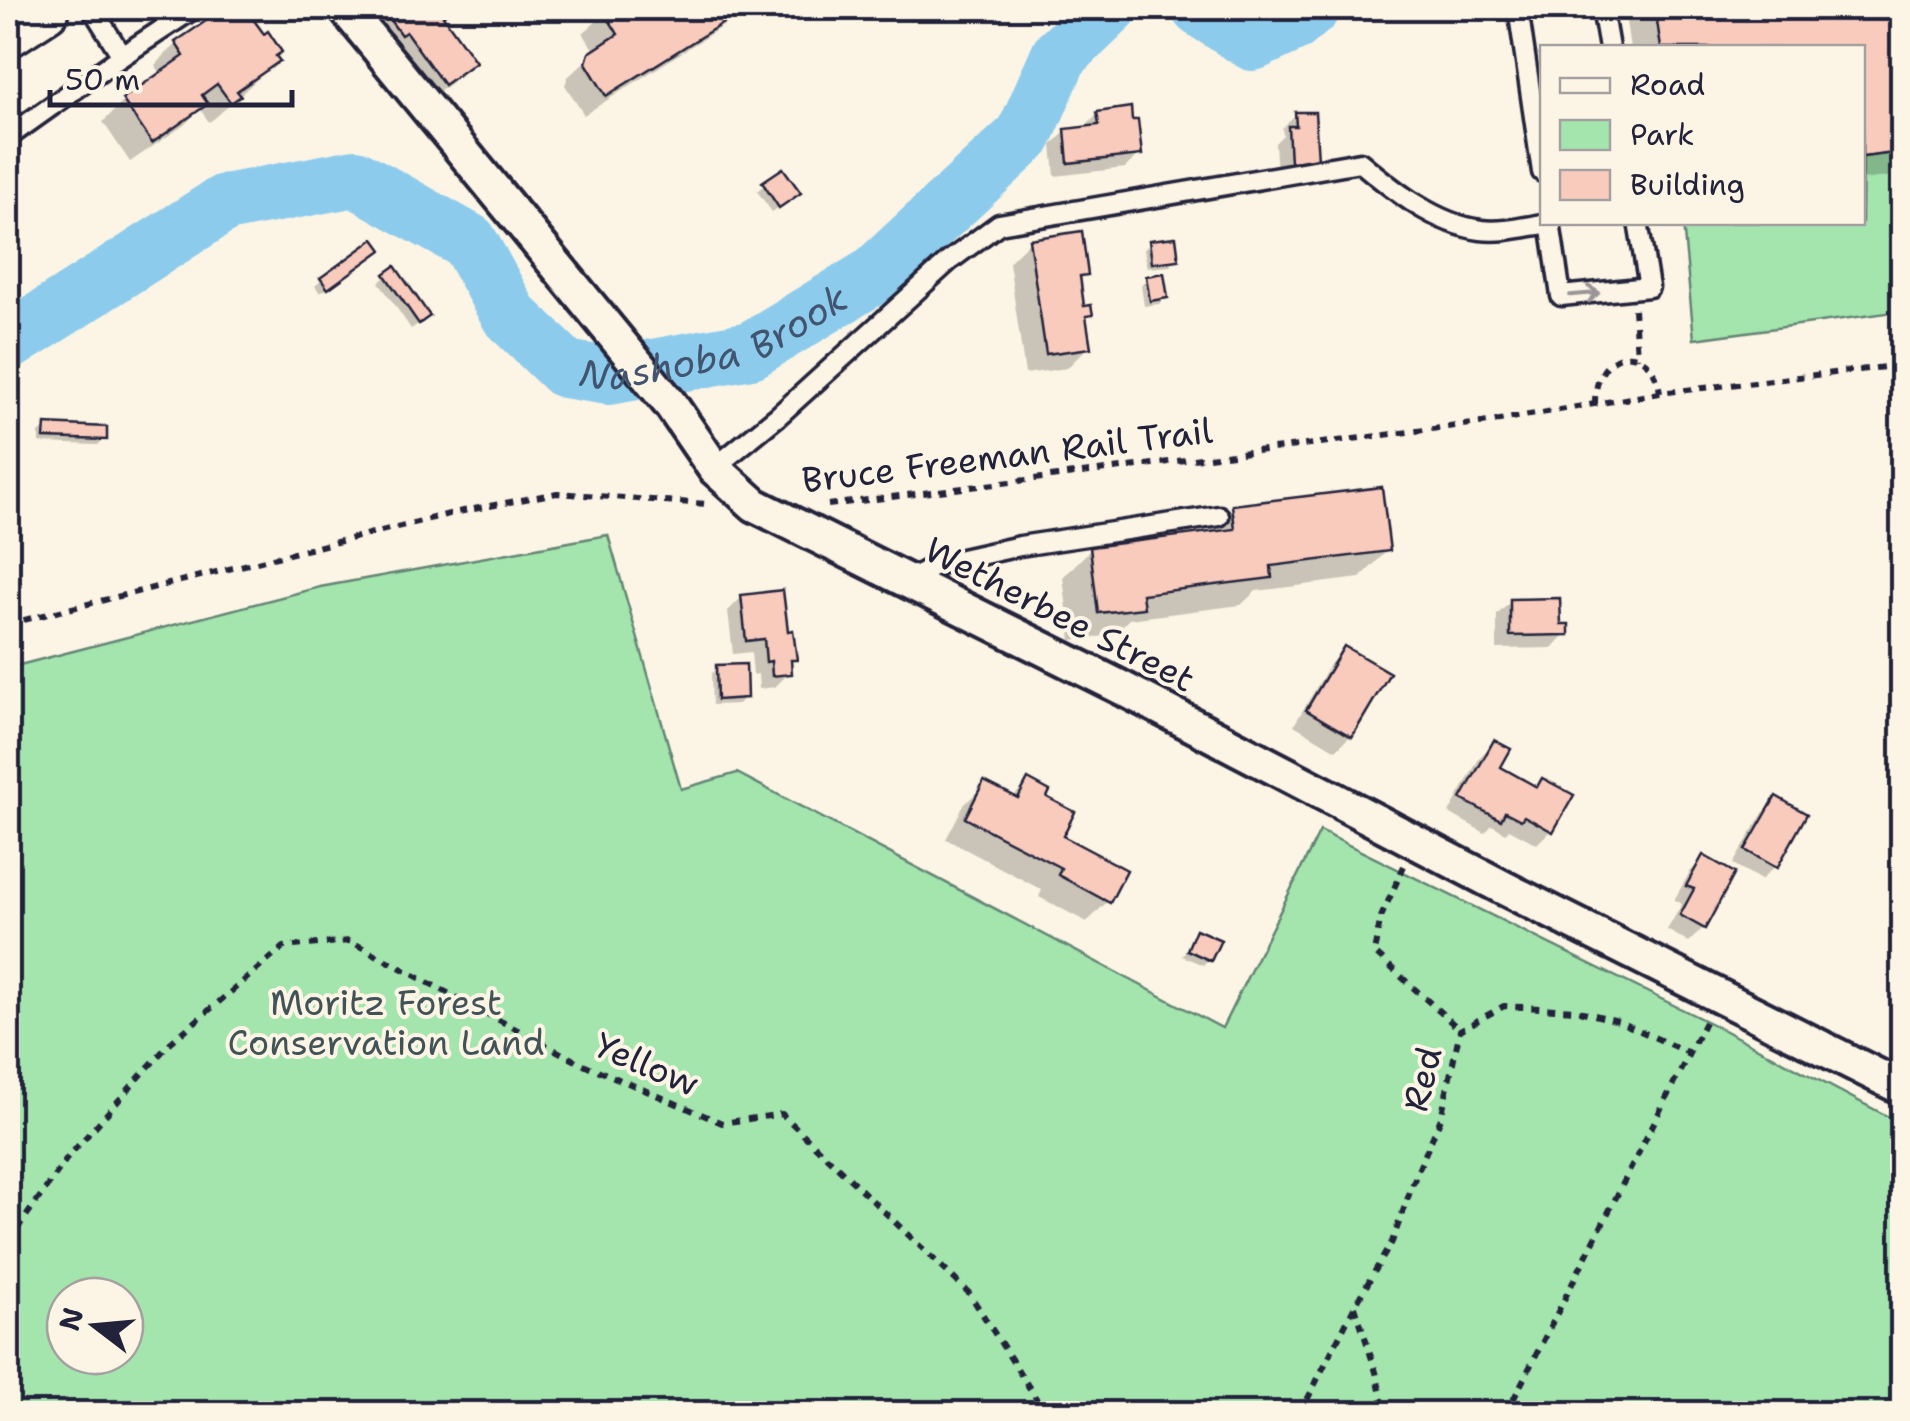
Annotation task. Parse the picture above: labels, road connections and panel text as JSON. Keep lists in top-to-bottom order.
{
  "streets": {
    "street": ["Wetherbee Street"],
    "path": ["Bruce Freeman Rail Trail", "Yellow", "Red"]
  },
  "crossings": [
    ["Bruce Freeman Rail Trail", "Wetherbee Street"]
  ],
  "water": ["Nashoba Brook"],
  "parks": ["Moritz Forest Conservation Land"],
  "legend": ["Road", "Park", "Building"],
  "scale_bar": "50 m",
  "north": "left"
}
